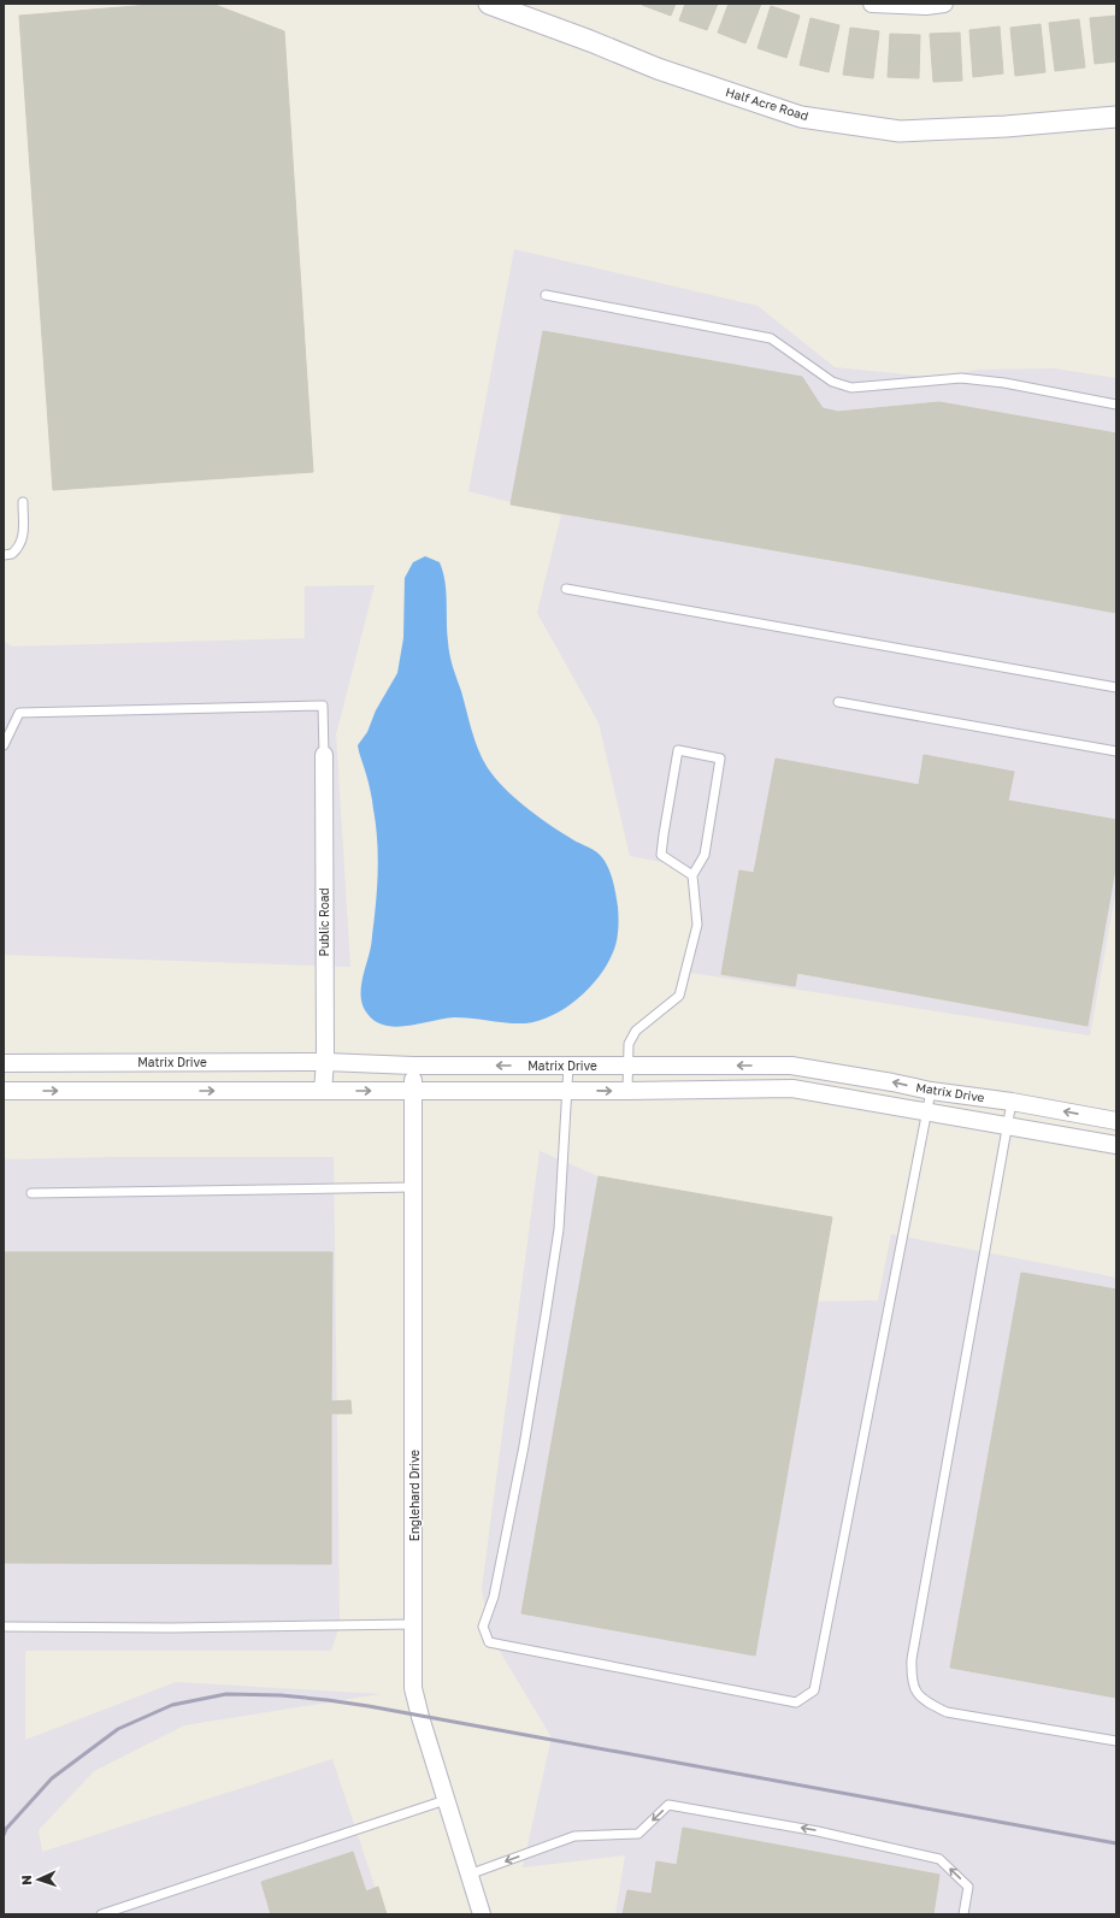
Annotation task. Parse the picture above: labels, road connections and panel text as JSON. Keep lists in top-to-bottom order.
{
  "streets": {
    "street": [
      "Half Acre Road",
      "Public Road",
      "Matrix Drive",
      "Englehard Drive"
    ]
  },
  "crossings": [
    ["Public Road", "Matrix Drive"],
    ["Matrix Drive", "Englehard Drive"]
  ],
  "north": "left"
}
